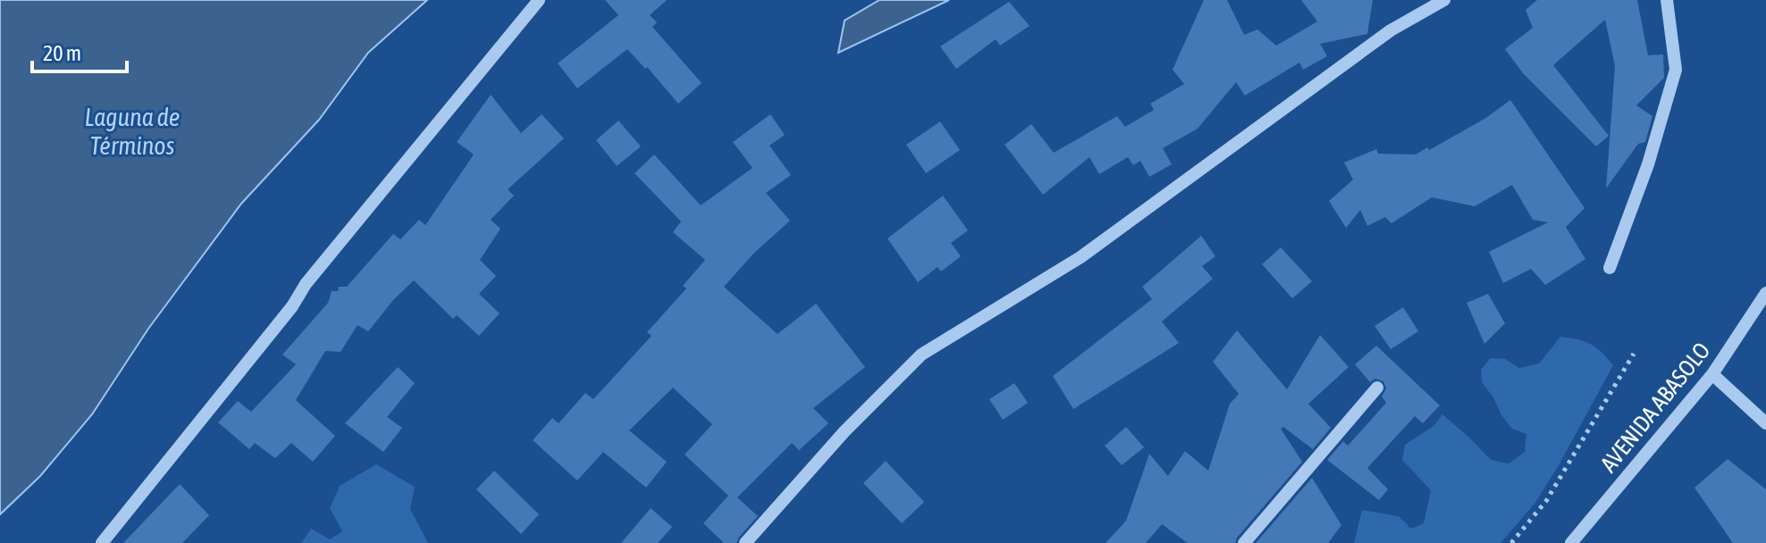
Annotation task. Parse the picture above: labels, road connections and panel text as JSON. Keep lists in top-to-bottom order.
{
  "streets": {
    "street": ["AVENIDA ABASOLO"]
  },
  "water": ["Laguna de Términos"],
  "scale_bar": "20 m"
}
